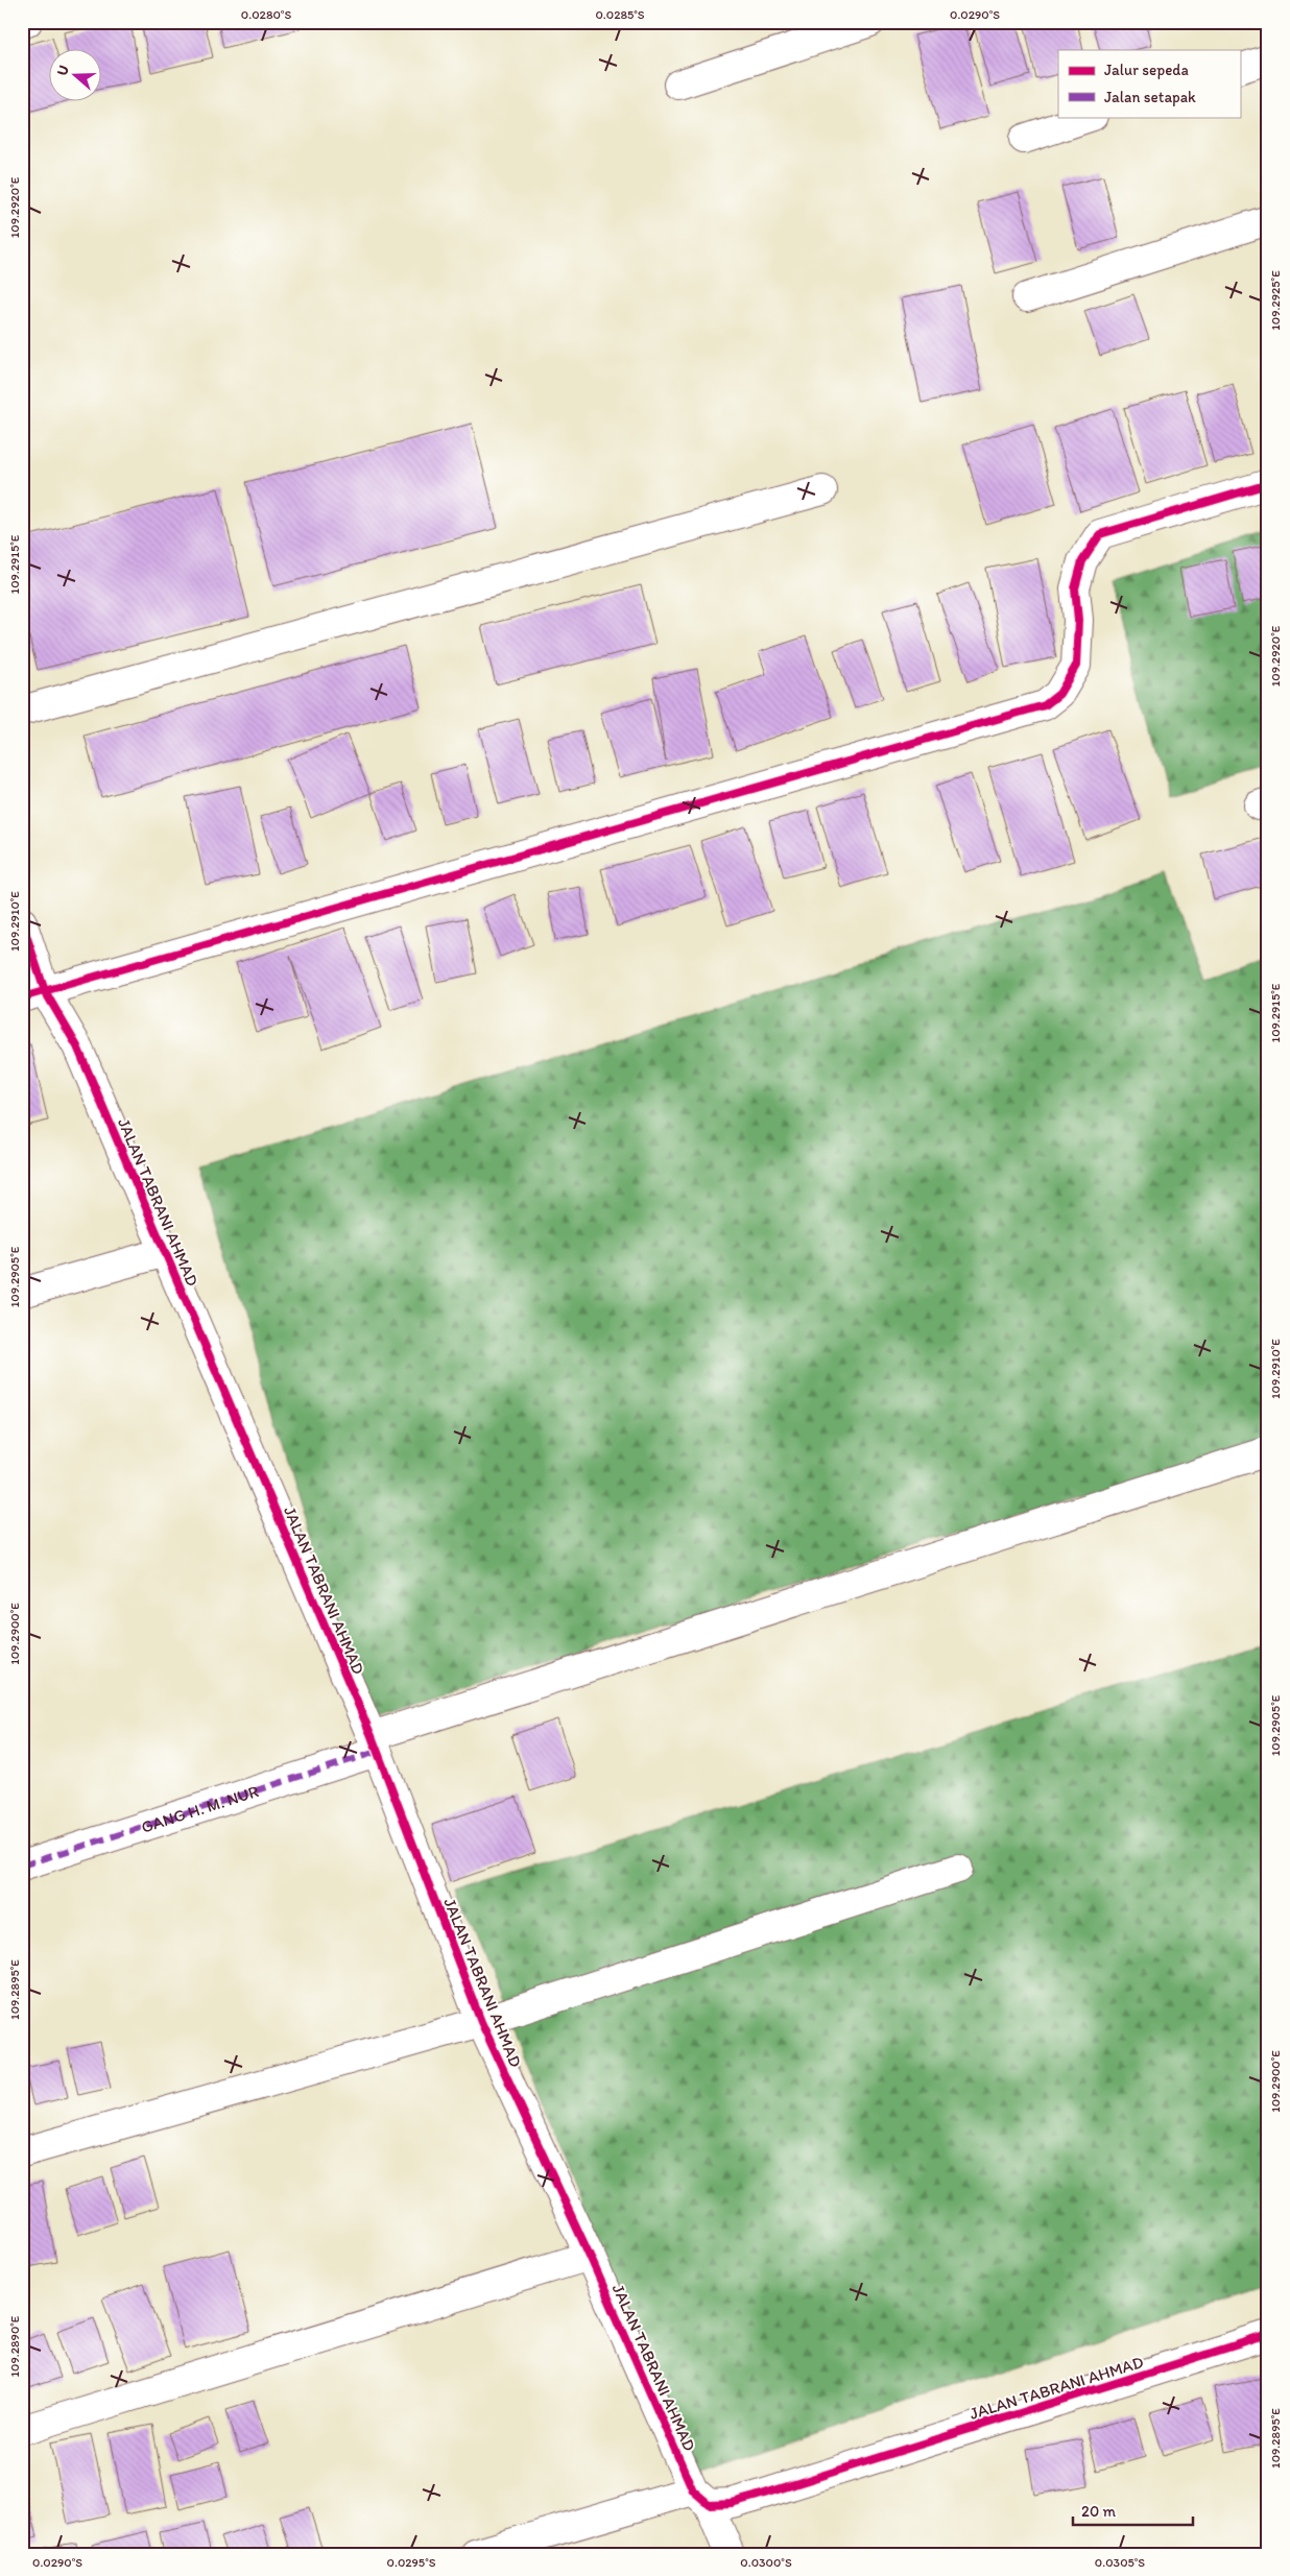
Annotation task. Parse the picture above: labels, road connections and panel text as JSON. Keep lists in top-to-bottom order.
{
  "streets": {
    "street": ["JALAN TABRANI AHMAD", "GANG H. M. NUR"]
  },
  "crossings": [
    ["JALAN TABRANI AHMAD", "GANG H. M. NUR"]
  ],
  "legend": ["Jalur sepeda", "Jalan setapak"],
  "scale_bar": "20 m",
  "north": "left",
  "coordinates": [
    "0.0280°S",
    "0.0285°S",
    "0.0290°S",
    "109.2920°E",
    "109.2925°E",
    "109.2915°E",
    "109.2910°E",
    "109.2905°E",
    "109.2900°E",
    "109.2895°E",
    "109.2890°E",
    "0.0295°S",
    "0.0300°S",
    "0.0305°S"
  ]
}
